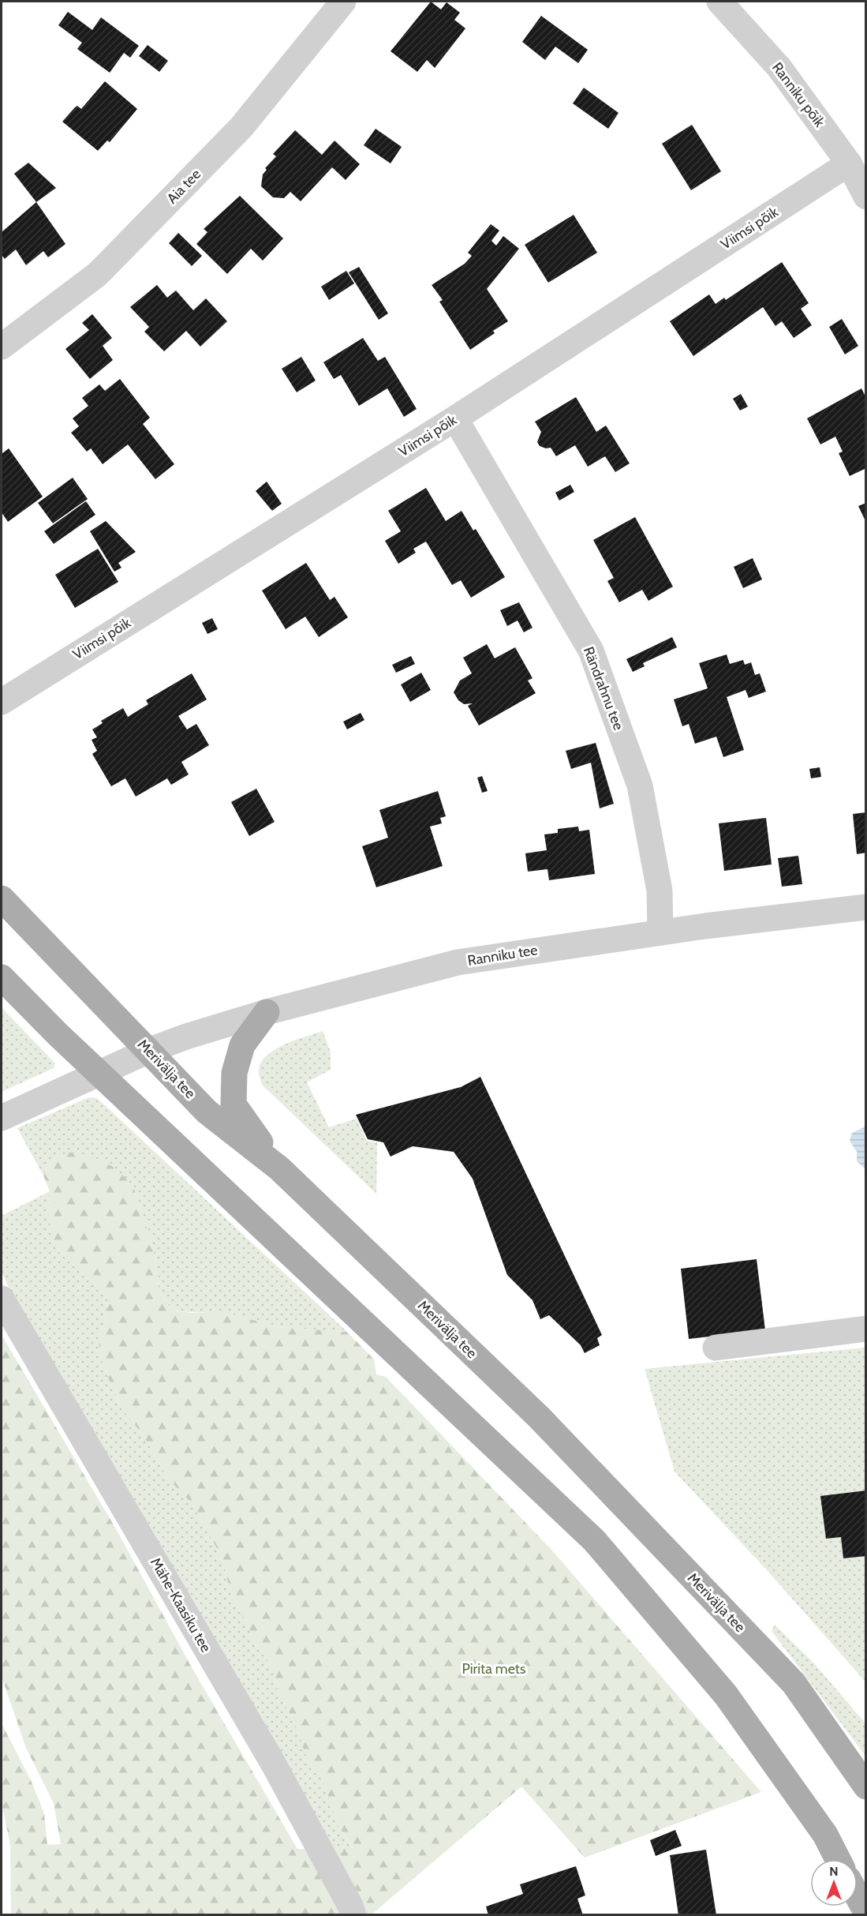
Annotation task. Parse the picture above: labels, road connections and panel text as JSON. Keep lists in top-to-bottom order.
{
  "streets": {
    "main road": ["Merivälja tee"],
    "street": [
      "Ranniku põik",
      "Aia tee",
      "Viimsi põik",
      "Rändrahnu tee",
      "Ranniku tee",
      "Mähe-Kaasiku tee"
    ]
  },
  "crossings": [
    ["Ranniku põik", "Viimsi põik"],
    ["Viimsi põik", "Rändrahnu tee"],
    ["Rändrahnu tee", "Ranniku tee"],
    ["Ranniku tee", "Merivälja tee"]
  ],
  "parks": ["Pirita mets"],
  "north": "top"
}
